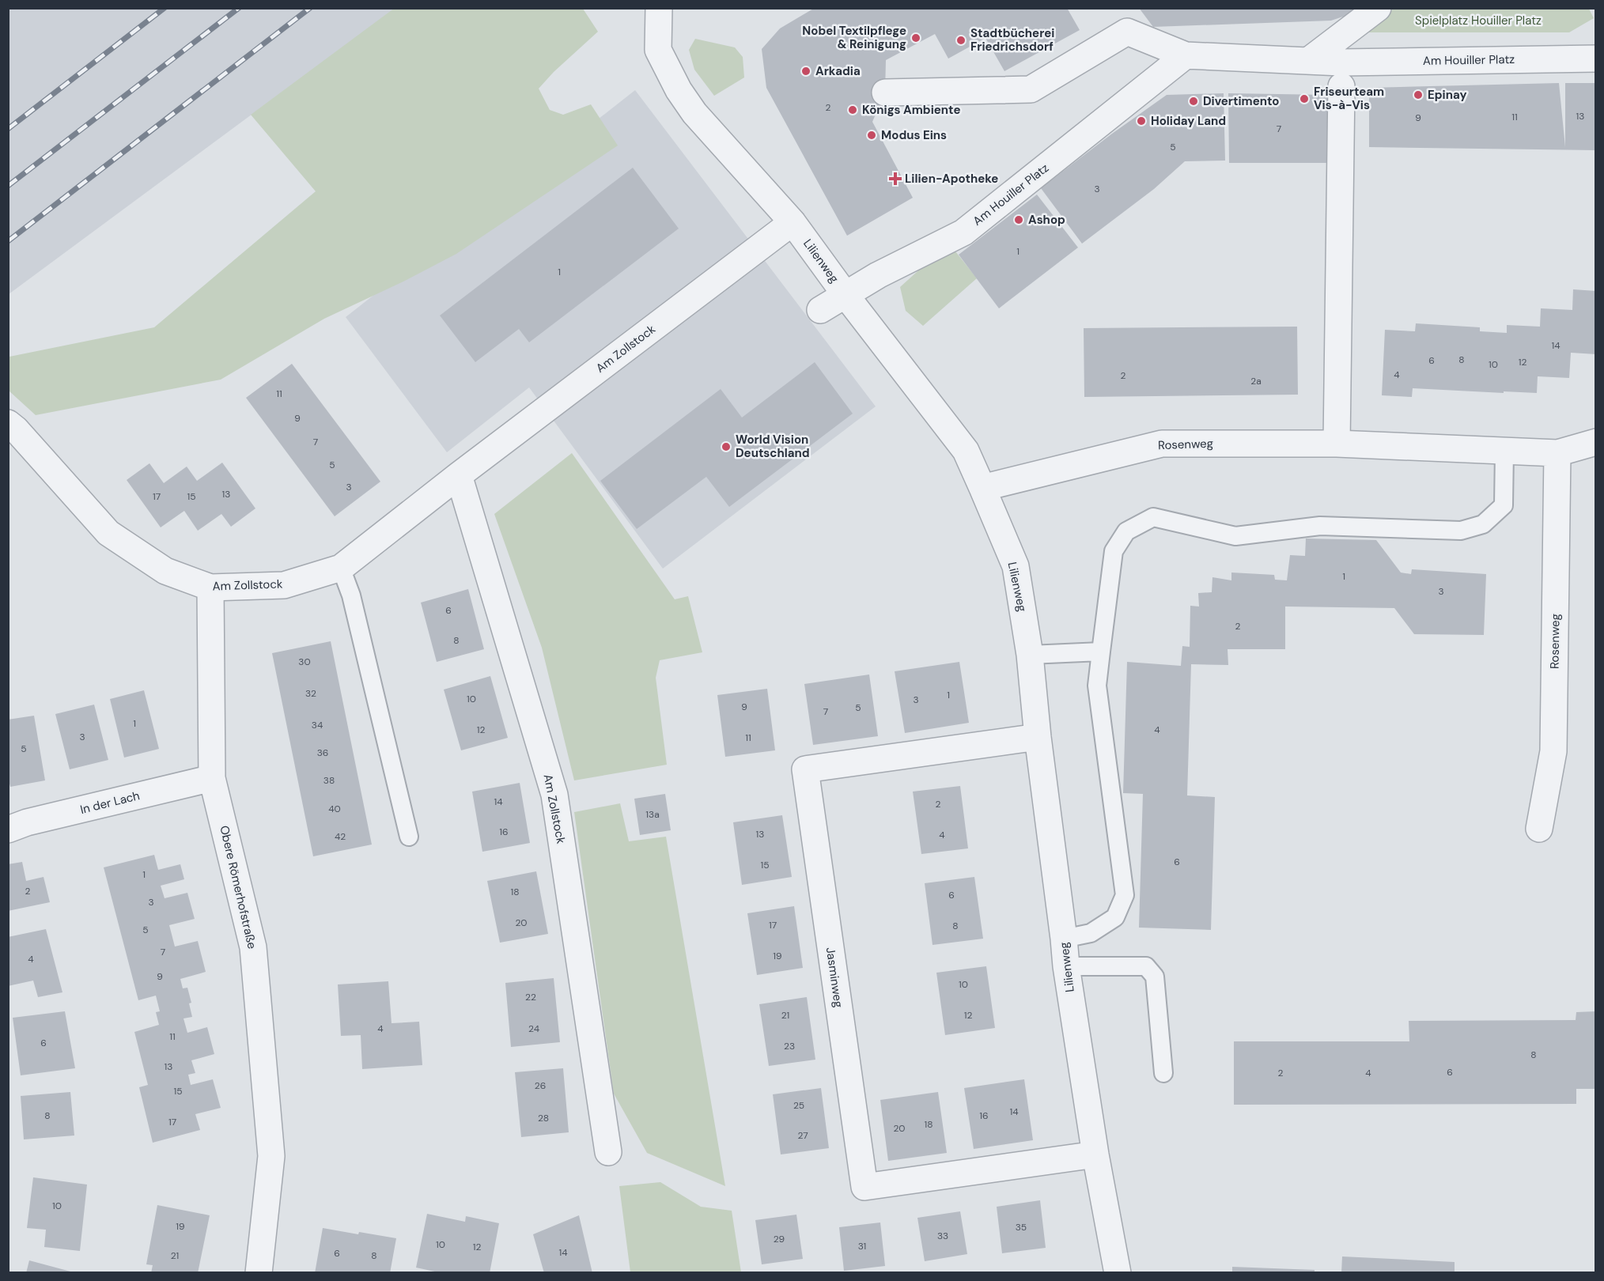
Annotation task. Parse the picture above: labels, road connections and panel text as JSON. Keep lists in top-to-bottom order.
{
  "streets": {
    "street": [
      "Am Houiller Platz",
      "Lilienweg",
      "Am Zollstock",
      "Rosenweg",
      "In der Lach",
      "Obere Römerhofstraße",
      "Jasminweg"
    ]
  },
  "crossings": [
    ["Am Houiller Platz", "Lilienweg"],
    ["Lilienweg", "Am Zollstock"],
    ["Lilienweg", "Rosenweg"],
    ["Lilienweg", "Jasminweg"],
    ["Am Zollstock", "Obere Römerhofstraße"],
    ["In der Lach", "Obere Römerhofstraße"]
  ],
  "parks": ["Spielplatz Houiller Platz"],
  "places": {
    "other": [
      "Nobel Textilpflege & Reinigung",
      "Stadtbücherei Friedrichsdorf",
      "Arkadia",
      "Epinay",
      "Friseurteam Vis-à-Vis",
      "Divertimento",
      "Königs Ambiente",
      "Holiday Land",
      "Modus Eins",
      "Ashop",
      "World Vision Deutschland"
    ],
    "health": ["Lilien-Apotheke"]
  },
  "house_numbers": [
    "2",
    "13",
    "11",
    "9",
    "7",
    "5",
    "3",
    "1",
    "1",
    "14",
    "8",
    "6",
    "12",
    "10",
    "4",
    "2",
    "2a",
    "11",
    "9",
    "7",
    "5",
    "3",
    "13",
    "17",
    "15",
    "1",
    "3",
    "6",
    "2",
    "8",
    "30",
    "32",
    "1",
    "10",
    "3",
    "9",
    "5",
    "7",
    "1",
    "34",
    "12",
    "4",
    "3",
    "11",
    "5",
    "36",
    "38",
    "14",
    "2",
    "40",
    "13a",
    "16",
    "13",
    "4",
    "42",
    "6",
    "15",
    "1",
    "2",
    "18",
    "6",
    "3",
    "20",
    "17",
    "8",
    "5",
    "7",
    "19",
    "4",
    "9",
    "10",
    "22",
    "21",
    "12",
    "4",
    "24",
    "11",
    "6",
    "23",
    "8",
    "13",
    "6",
    "2",
    "4",
    "26",
    "15",
    "25",
    "14",
    "8",
    "16",
    "28",
    "17",
    "18",
    "20",
    "27",
    "10",
    "19",
    "35",
    "33",
    "29",
    "10",
    "31",
    "12",
    "14",
    "6",
    "21",
    "8"
  ]
}
